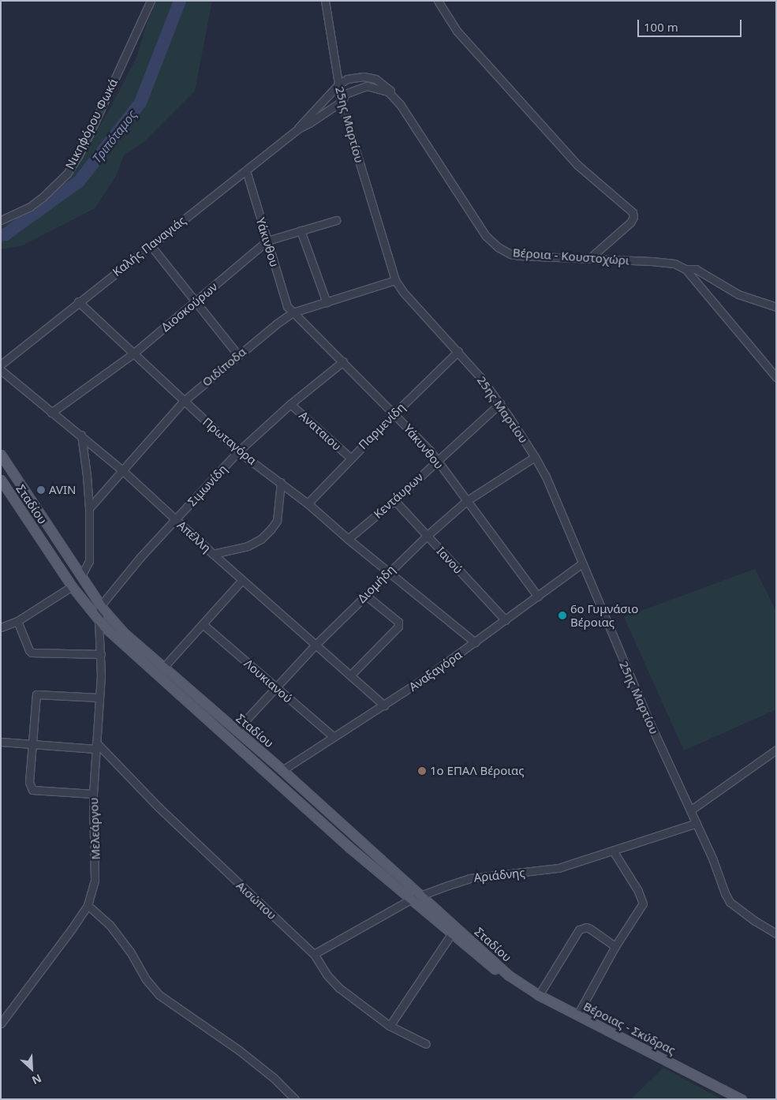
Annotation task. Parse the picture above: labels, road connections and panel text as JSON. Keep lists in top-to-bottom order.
{
  "streets": {
    "main road": ["Σταδίου", "Βέροιας - Σκύδρας"],
    "street": [
      "Νικηφόρου Φωκά",
      "25ης Μαρτίου",
      "Υάκινθου",
      "Καλής Παναγιάς",
      "Βέροια - Κουστοχώρι",
      "Διοσκούρων",
      "Οιδίποδα",
      "Παρμενίδη",
      "Αναταιου",
      "Πρωταγόρα",
      "Υάκυνθου",
      "Σιμωνίδη",
      "Κεντάυρων",
      "Απέλλη",
      "Ιανού",
      "Διομήδη",
      "Αναξαγόρα",
      "Λουκιανού",
      "Μελεάργου",
      "Αριάδνης",
      "Αισώπου"
    ]
  },
  "crossings": [
    ["25ης Μαρτίου", "Καλής Παναγιάς"],
    ["25ης Μαρτίου", "Βέροια - Κουστοχώρι"],
    ["25ης Μαρτίου", "Οιδίποδα"],
    ["25ης Μαρτίου", "Παρμενίδη"],
    ["25ης Μαρτίου", "Κεντάυρων"],
    ["25ης Μαρτίου", "Διομήδη"],
    ["25ης Μαρτίου", "Αναξαγόρα"],
    ["25ης Μαρτίου", "Αριάδνης"],
    ["Υάκινθου", "Καλής Παναγιάς"],
    ["Υάκινθου", "Διοσκούρων"],
    ["Υάκινθου", "Οιδίποδα"],
    ["Υάκινθου", "Υάκυνθου"],
    ["Καλής Παναγιάς", "Βέροια - Κουστοχώρι"],
    ["Καλής Παναγιάς", "Πρωταγόρα"],
    ["Διοσκούρων", "Πρωταγόρα"],
    ["Διοσκούρων", "Απέλλη"],
    ["Οιδίποδα", "Πρωταγόρα"],
    ["Οιδίποδα", "Υάκυνθου"],
    ["Οιδίποδα", "Απέλλη"],
    ["Παρμενίδη", "Αναταιου"],
    ["Παρμενίδη", "Πρωταγόρα"],
    ["Παρμενίδη", "Υάκυνθου"],
    ["Αναταιου", "Σιμωνίδη"],
    ["Πρωταγόρα", "Σιμωνίδη"],
    ["Πρωταγόρα", "Κεντάυρων"],
    ["Πρωταγόρα", "Διομήδη"],
    ["Πρωταγόρα", "Αναξαγόρα"],
    ["Υάκυνθου", "Σιμωνίδη"],
    ["Υάκυνθου", "Κεντάυρων"],
    ["Υάκυνθου", "Διομήδη"],
    ["Υάκυνθου", "Αναξαγόρα"],
    ["Σιμωνίδη", "Σταδίου"],
    ["Σιμωνίδη", "Απέλλη"],
    ["Σιμωνίδη", "Μελεάργου"],
    ["Κεντάυρων", "Ιανού"],
    ["Σταδίου", "Διομήδη"],
    ["Σταδίου", "Αναξαγόρα"],
    ["Σταδίου", "Μελεάργου"],
    ["Σταδίου", "Αριάδνης"],
    ["Σταδίου", "Βέροιας - Σκύδρας"],
    ["Απέλλη", "Διομήδη"],
    ["Απέλλη", "Αναξαγόρα"],
    ["Ιανού", "Διομήδη"],
    ["Ιανού", "Αναξαγόρα"],
    ["Διομήδη", "Λουκιανού"],
    ["Αναξαγόρα", "Λουκιανού"],
    ["Μελεάργου", "Αισώπου"],
    ["Αριάδνης", "Αισώπου"]
  ],
  "water": ["Τριπόταμος"],
  "places": ["AVIN", "6ο Γυμνάσιο Βέροιας", "1ο ΕΠΑΛ Βέροιας"],
  "scale_bar": "100 m",
  "north": "bottom right"
}
